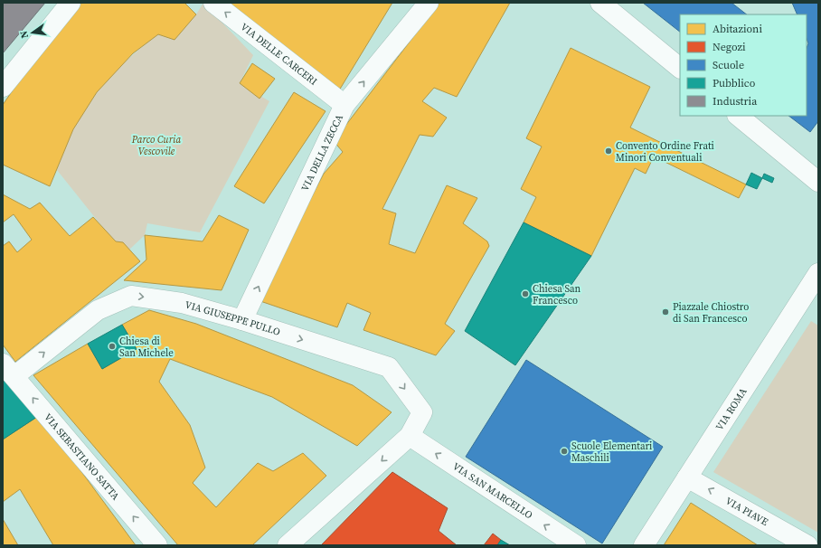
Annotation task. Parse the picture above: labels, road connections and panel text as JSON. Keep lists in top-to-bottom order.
{
  "streets": {
    "street": [
      "VIA DELLE CARCERI",
      "VIA DELLA ZECCA",
      "VIA GIUSEPPE PULLO",
      "VIA ROMA",
      "VIA SEBASTIANO SATTA",
      "VIA SAN MARCELLO",
      "VIA PIAVE"
    ]
  },
  "crossings": [
    ["VIA DELLE CARCERI", "VIA DELLA ZECCA"],
    ["VIA DELLA ZECCA", "VIA GIUSEPPE PULLO"],
    ["VIA GIUSEPPE PULLO", "VIA SEBASTIANO SATTA"],
    ["VIA GIUSEPPE PULLO", "VIA SAN MARCELLO"],
    ["VIA ROMA", "VIA PIAVE"]
  ],
  "one_way": [
    "VIA DELLE CARCERI",
    "VIA DELLA ZECCA",
    "VIA GIUSEPPE PULLO",
    "VIA SEBASTIANO SATTA",
    "VIA SAN MARCELLO",
    "VIA PIAVE"
  ],
  "parks": ["Parco Curia Vescovile"],
  "places": [
    "Convento Ordine Frati Minori Conventuali",
    "Chiesa San Francesco",
    "Piazzale Chiostro di San Francesco",
    "Chiesa di San Michele",
    "Scuole Elementari Maschili"
  ],
  "legend": [
    "Abitazioni",
    "Negozi",
    "Scuole",
    "Pubblico",
    "Industria"
  ],
  "north": "left"
}
